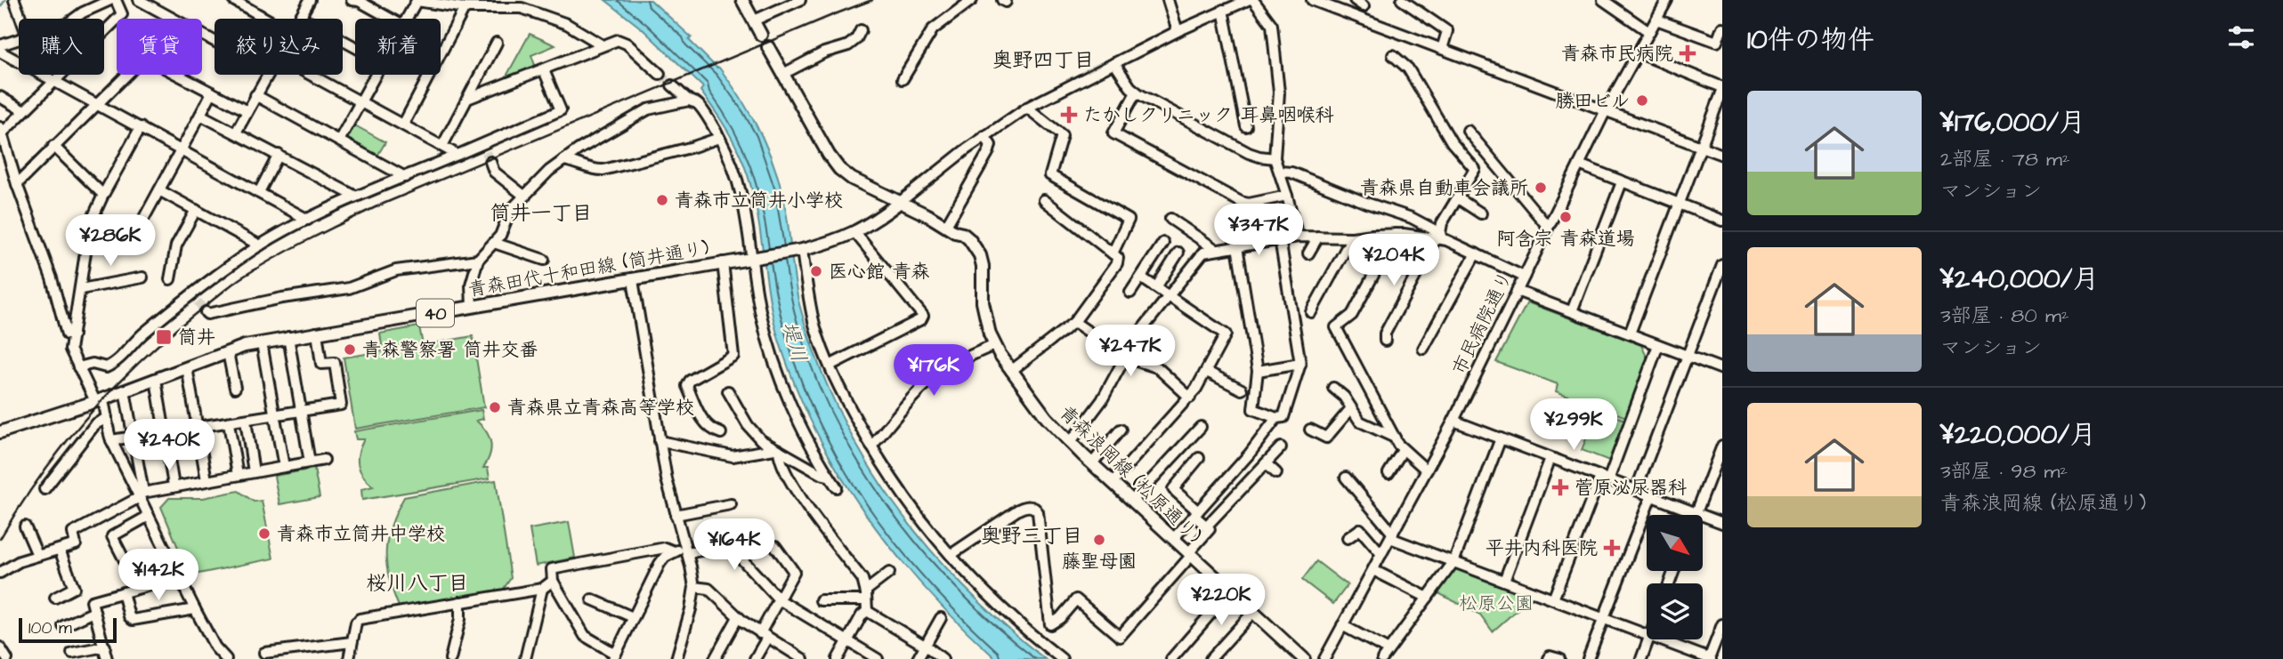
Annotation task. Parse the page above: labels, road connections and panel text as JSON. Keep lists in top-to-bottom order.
{
  "streets": {
    "main road": ["青森田代十和田線 (筒井通り)", "40", "青森浪岡線 (松原通り)"],
    "street": ["市民病院通り"]
  },
  "crossings": [
    ["青森田代十和田線 (筒井通り)", "青森浪岡線 (松原通り)"]
  ],
  "districts": [
    "奥野四丁目",
    "筒井一丁目",
    "奥野三丁目",
    "桜川八丁目"
  ],
  "water": ["堤川"],
  "parks": ["松原公園"],
  "places": {
    "health": [
      "青森市民病院",
      "たかしクリニック 耳鼻咽喉科",
      "菅原泌尿器科",
      "平井内科医院"
    ],
    "other": [
      "勝田ビル",
      "青森県自動車会議所",
      "青森市立筒井小学校",
      "阿含宗 青森道場",
      "医心館 青森",
      "青森警察署 筒井交番",
      "青森県立青森高等学校",
      "青森市立筒井中学校",
      "藤聖母園"
    ],
    "transit": ["筒井"]
  },
  "scale_bar": "100 m",
  "north": "bottom right",
  "page": {
    "heading": "10件の物件",
    "chip": [
      "購入",
      "賃貸",
      "絞り込み",
      "新着"
    ],
    "list": [
      {
        "name": "¥176,000/月",
        "note": "2部屋 · 78 m² · マンション"
      },
      {
        "name": "¥240,000/月",
        "note": "3部屋 · 80 m² · マンション"
      },
      {
        "name": "¥220,000/月",
        "note": "3部屋 · 98 m² · 青森浪岡線 (松原通り)"
      }
    ],
    "price": [
      "¥347K",
      "¥286K",
      "¥204K",
      "¥247K",
      "¥176K",
      "¥299K",
      "¥240K",
      "¥164K",
      "¥142K",
      "¥220K"
    ],
    "scale": "100 m"
  }
}
